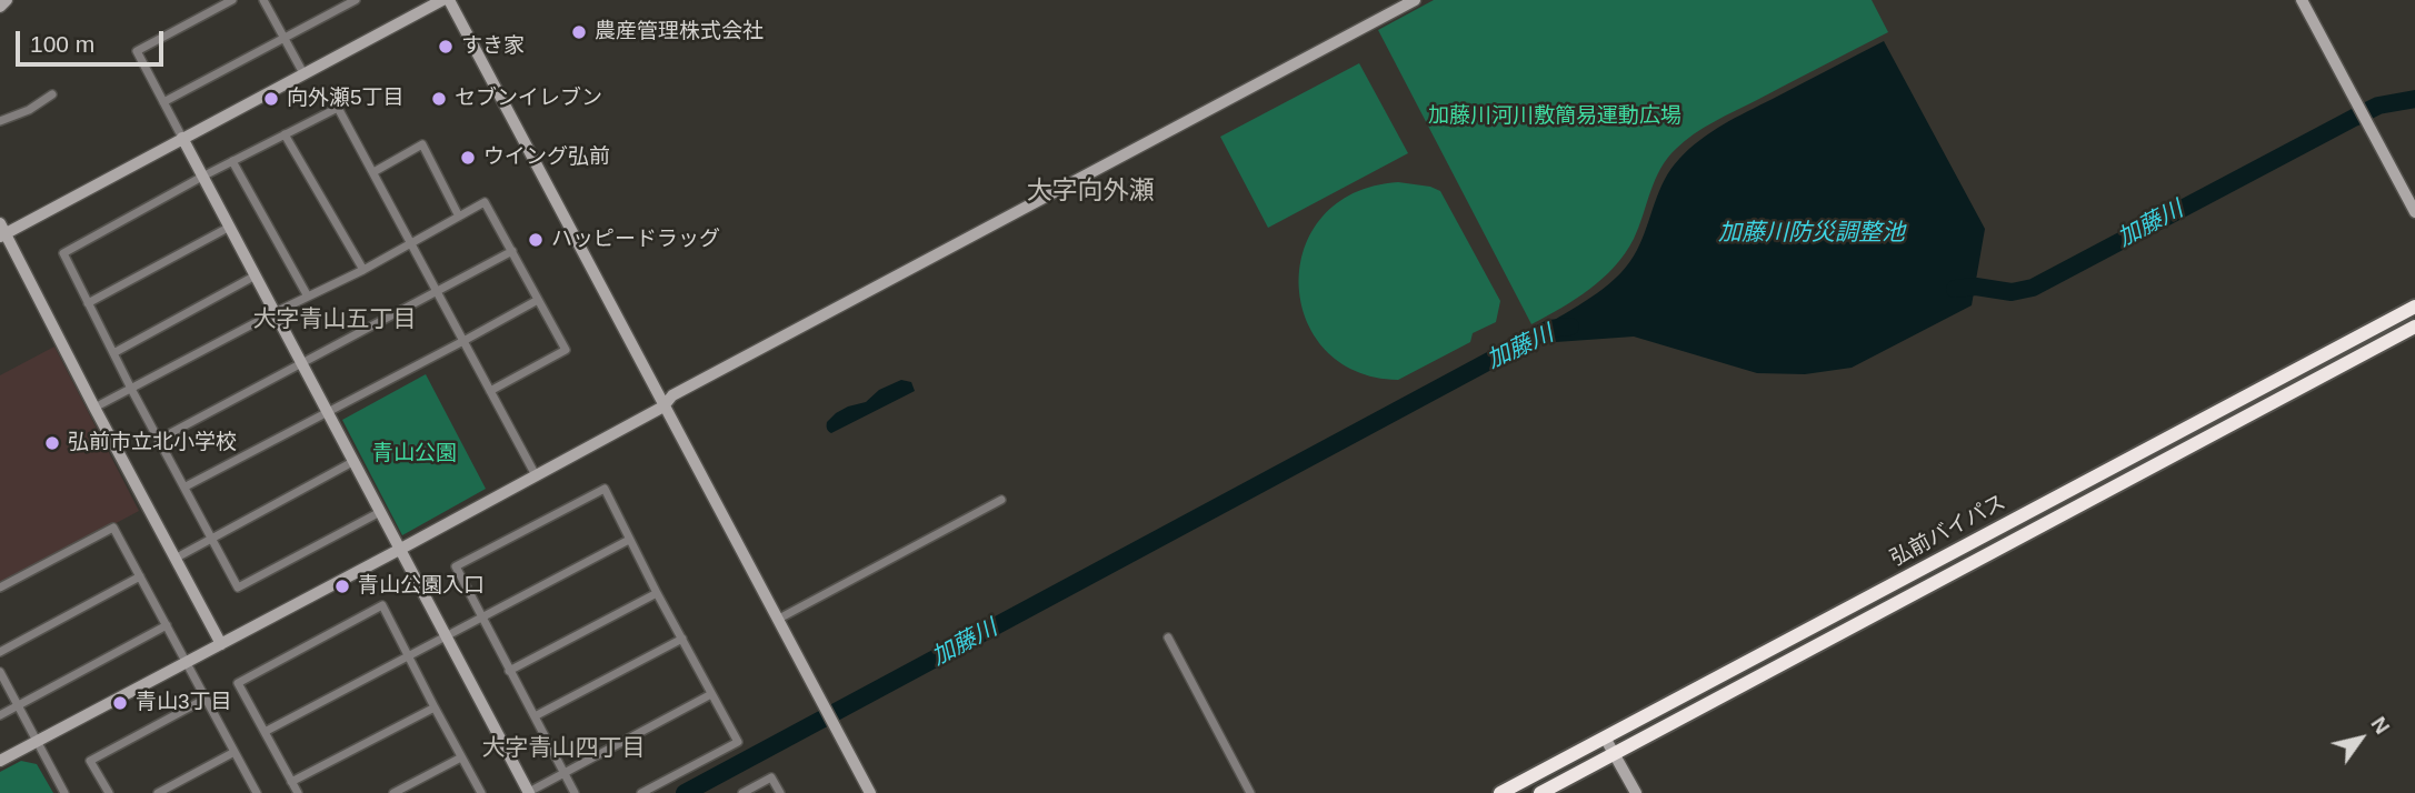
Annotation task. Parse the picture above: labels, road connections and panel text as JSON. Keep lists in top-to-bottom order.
{
  "streets": {
    "highway": ["弘前バイパス"]
  },
  "districts": ["大字向外瀬", "大字青山五丁目", "大字青山四丁目"],
  "water": ["加藤川", "加藤川防災調整池"],
  "parks": ["加藤川河川敷簡易運動広場", "青山公園"],
  "places": [
    "農産管理株式会社",
    "すき家",
    "向外瀬5丁目",
    "セブンイレブン",
    "ウイング弘前",
    "ハッピードラッグ",
    "弘前市立北小学校",
    "青山公園入口",
    "青山3丁目"
  ],
  "scale_bar": "100 m",
  "north": "top right"
}
